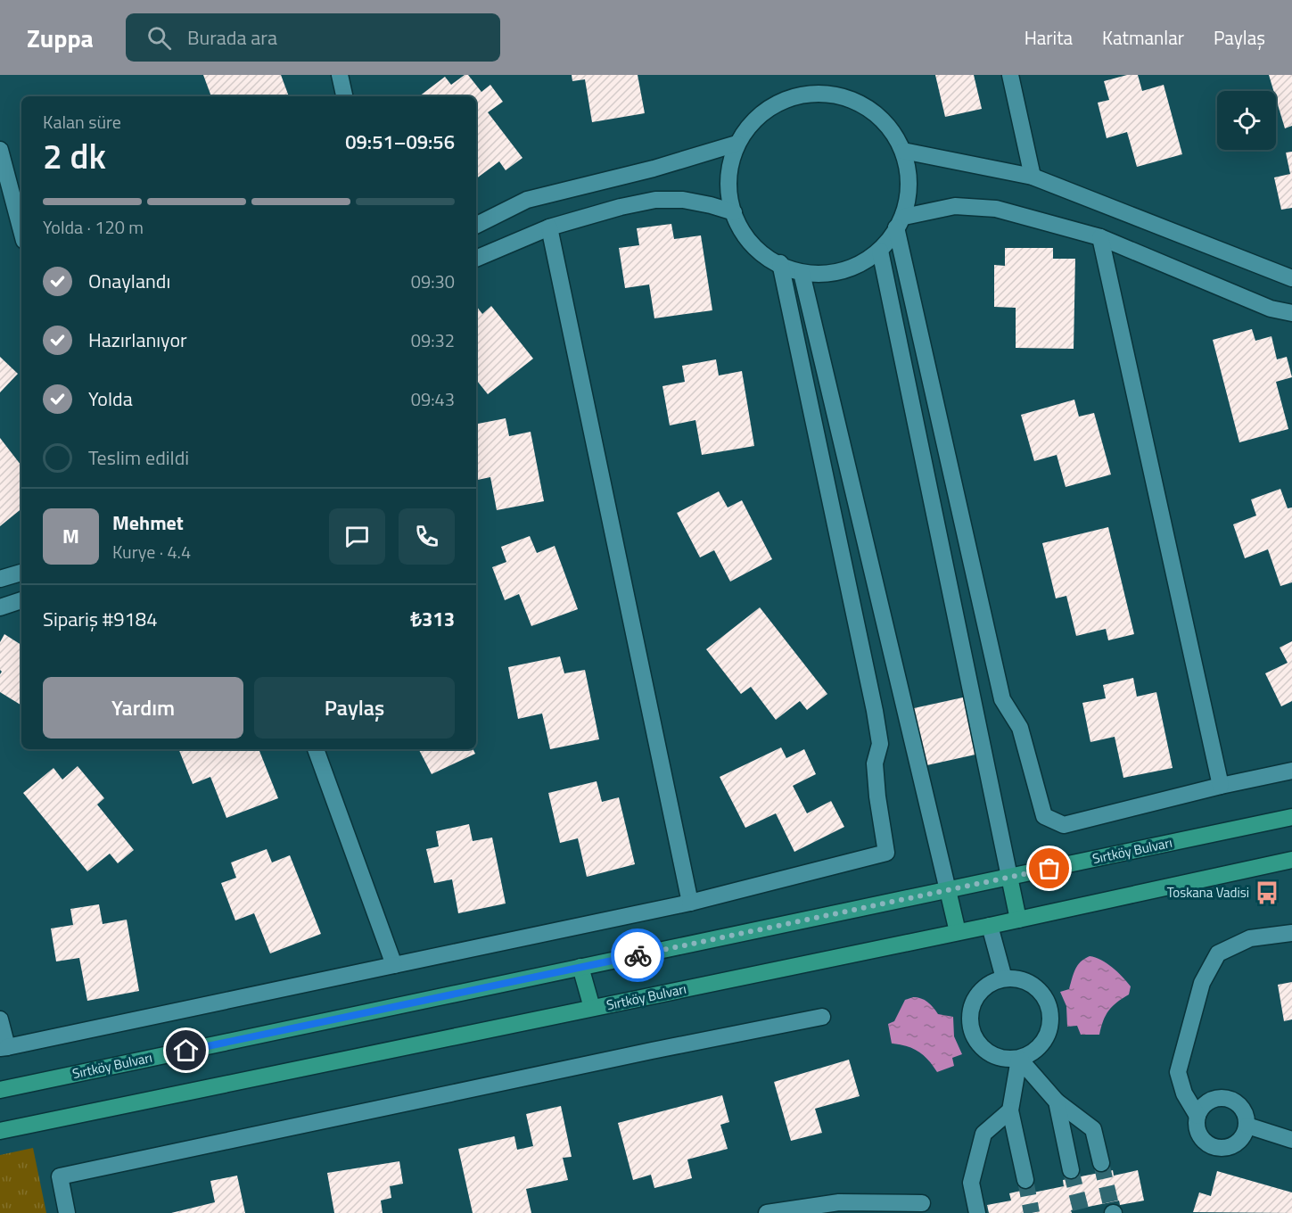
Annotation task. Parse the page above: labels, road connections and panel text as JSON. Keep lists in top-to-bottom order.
{
  "streets": {
    "main road": ["Sırtköy Bulvarı"]
  },
  "places": {
    "bus stop": ["Toskana Vadisi"]
  },
  "page": {
    "header": "Zuppa",
    "search": "Burada ara",
    "nav": ["Harita", "Katmanlar", "Paylaş"],
    "heading": ["2 dk", "Kalan süre", "09:51–09:56"],
    "panel": [
      "Mehmet",
      "Kurye · 4.4",
      "Sipariş #9184",
      "₺313"
    ],
    "bar": "Yolda · 120 m",
    "list": [
      ["Onaylandı", "09:30"],
      ["Hazırlanıyor", "09:32"],
      ["Yolda", "09:43"],
      "Teslim edildi"
    ],
    "round": "M",
    "buttons": ["Yardım", "Paylaş"]
  }
}
